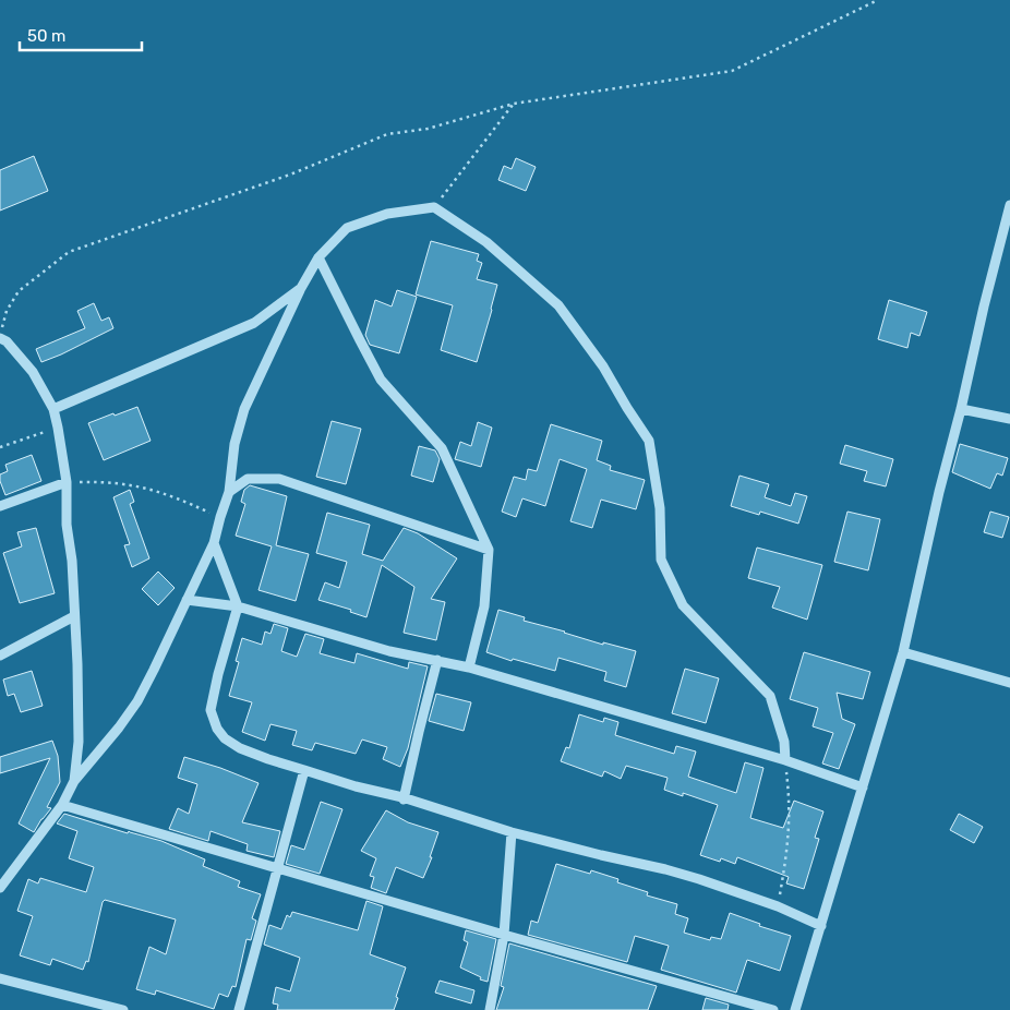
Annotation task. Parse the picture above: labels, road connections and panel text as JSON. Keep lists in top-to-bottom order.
{
  "scale_bar": "50 m"
}
